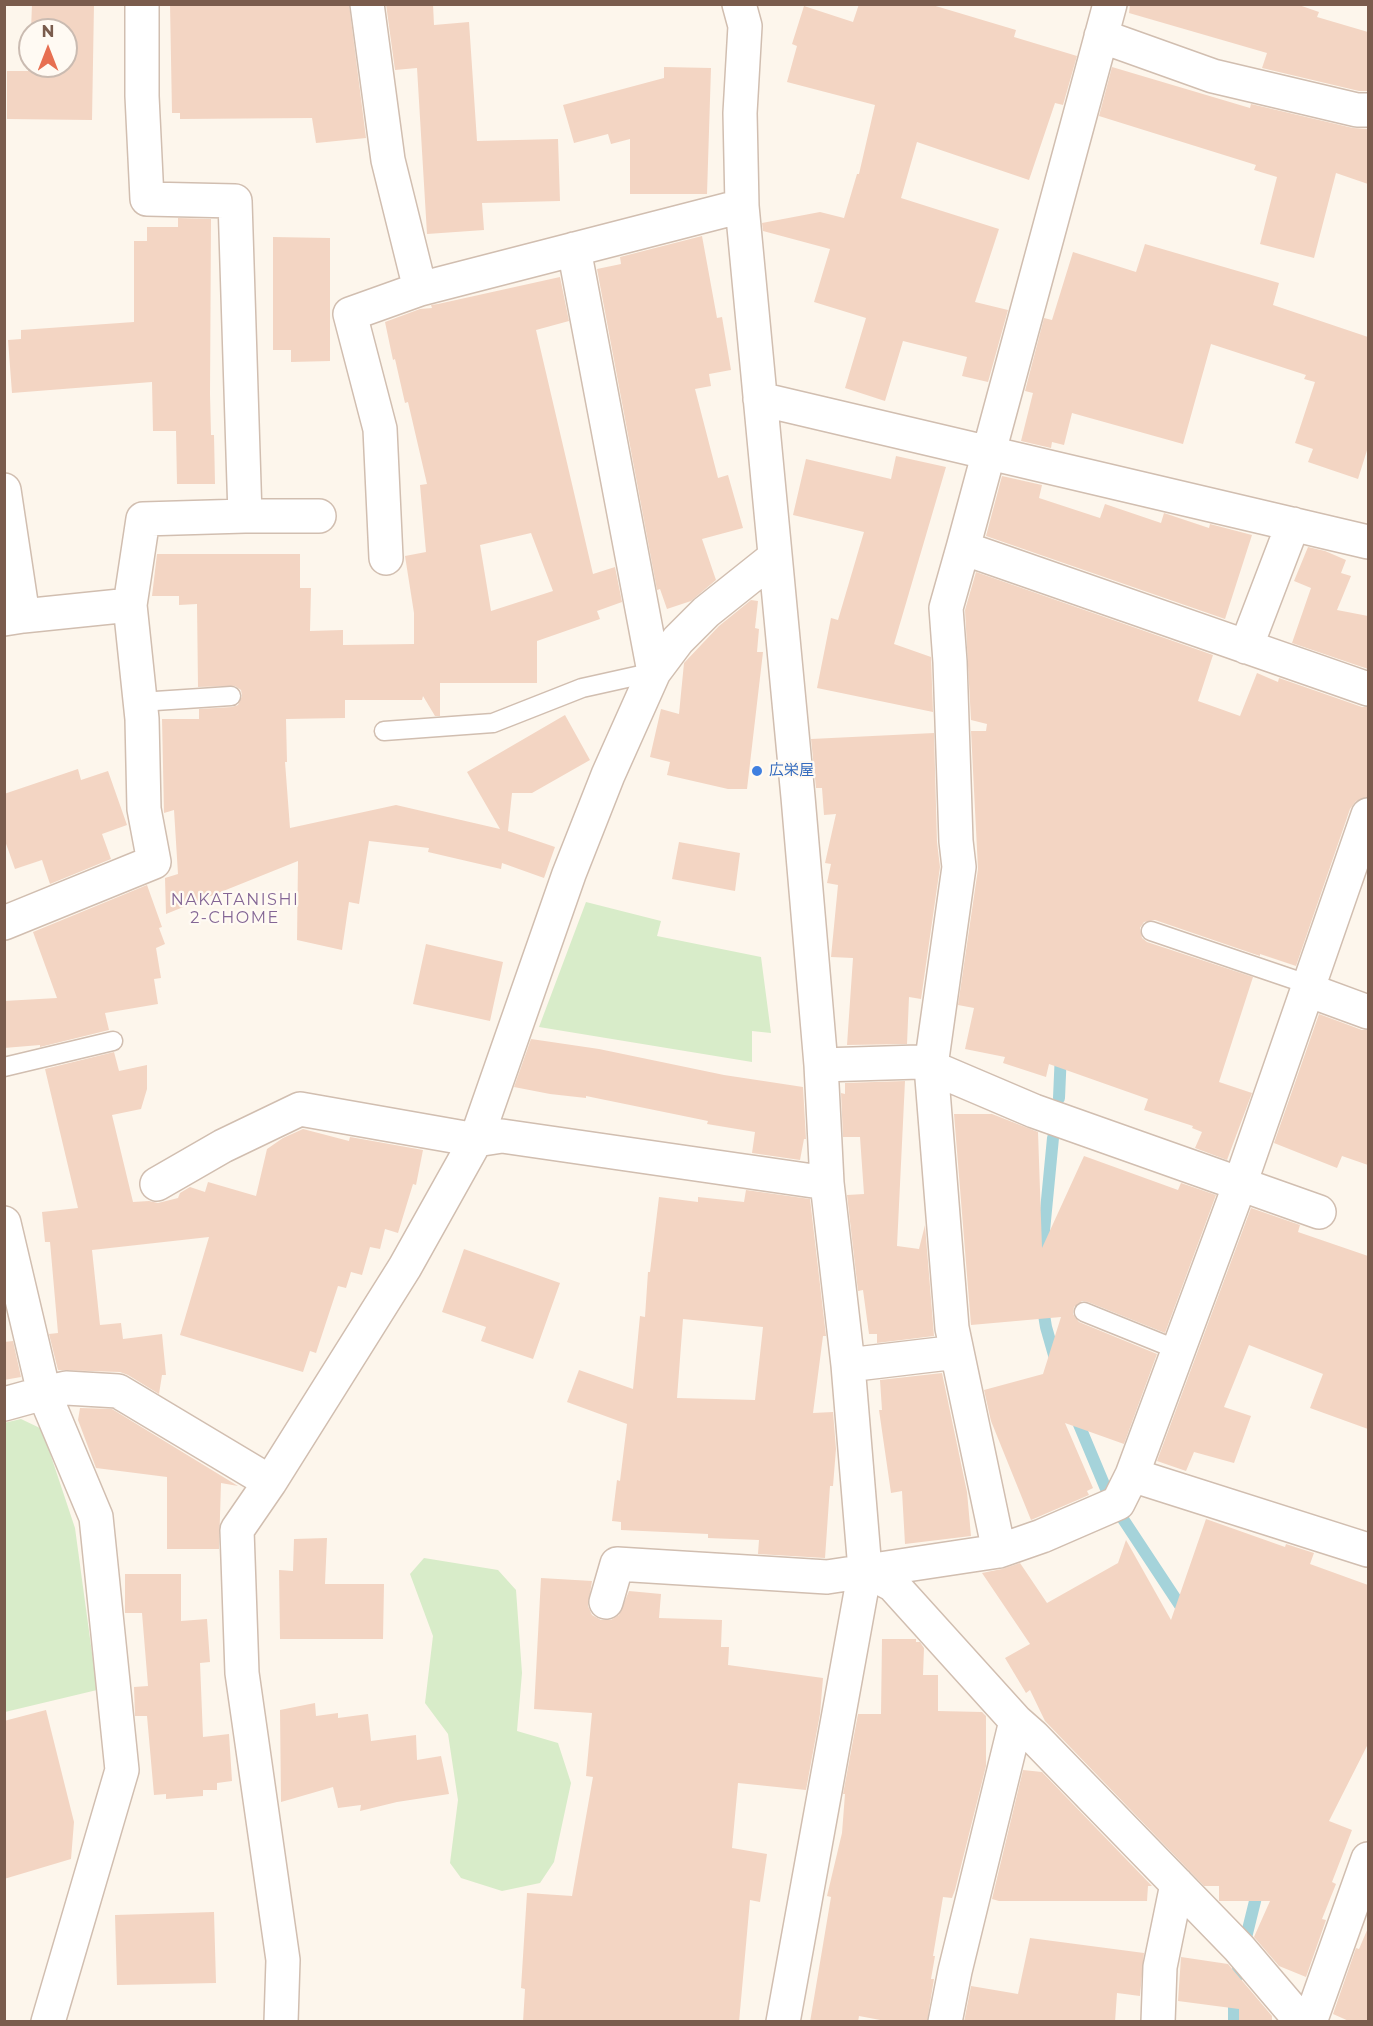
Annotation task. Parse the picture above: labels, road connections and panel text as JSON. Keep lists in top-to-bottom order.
{
  "districts": ["NAKATANISHI 2-CHOME"],
  "places": ["広栄屋"],
  "north": "top"
}
